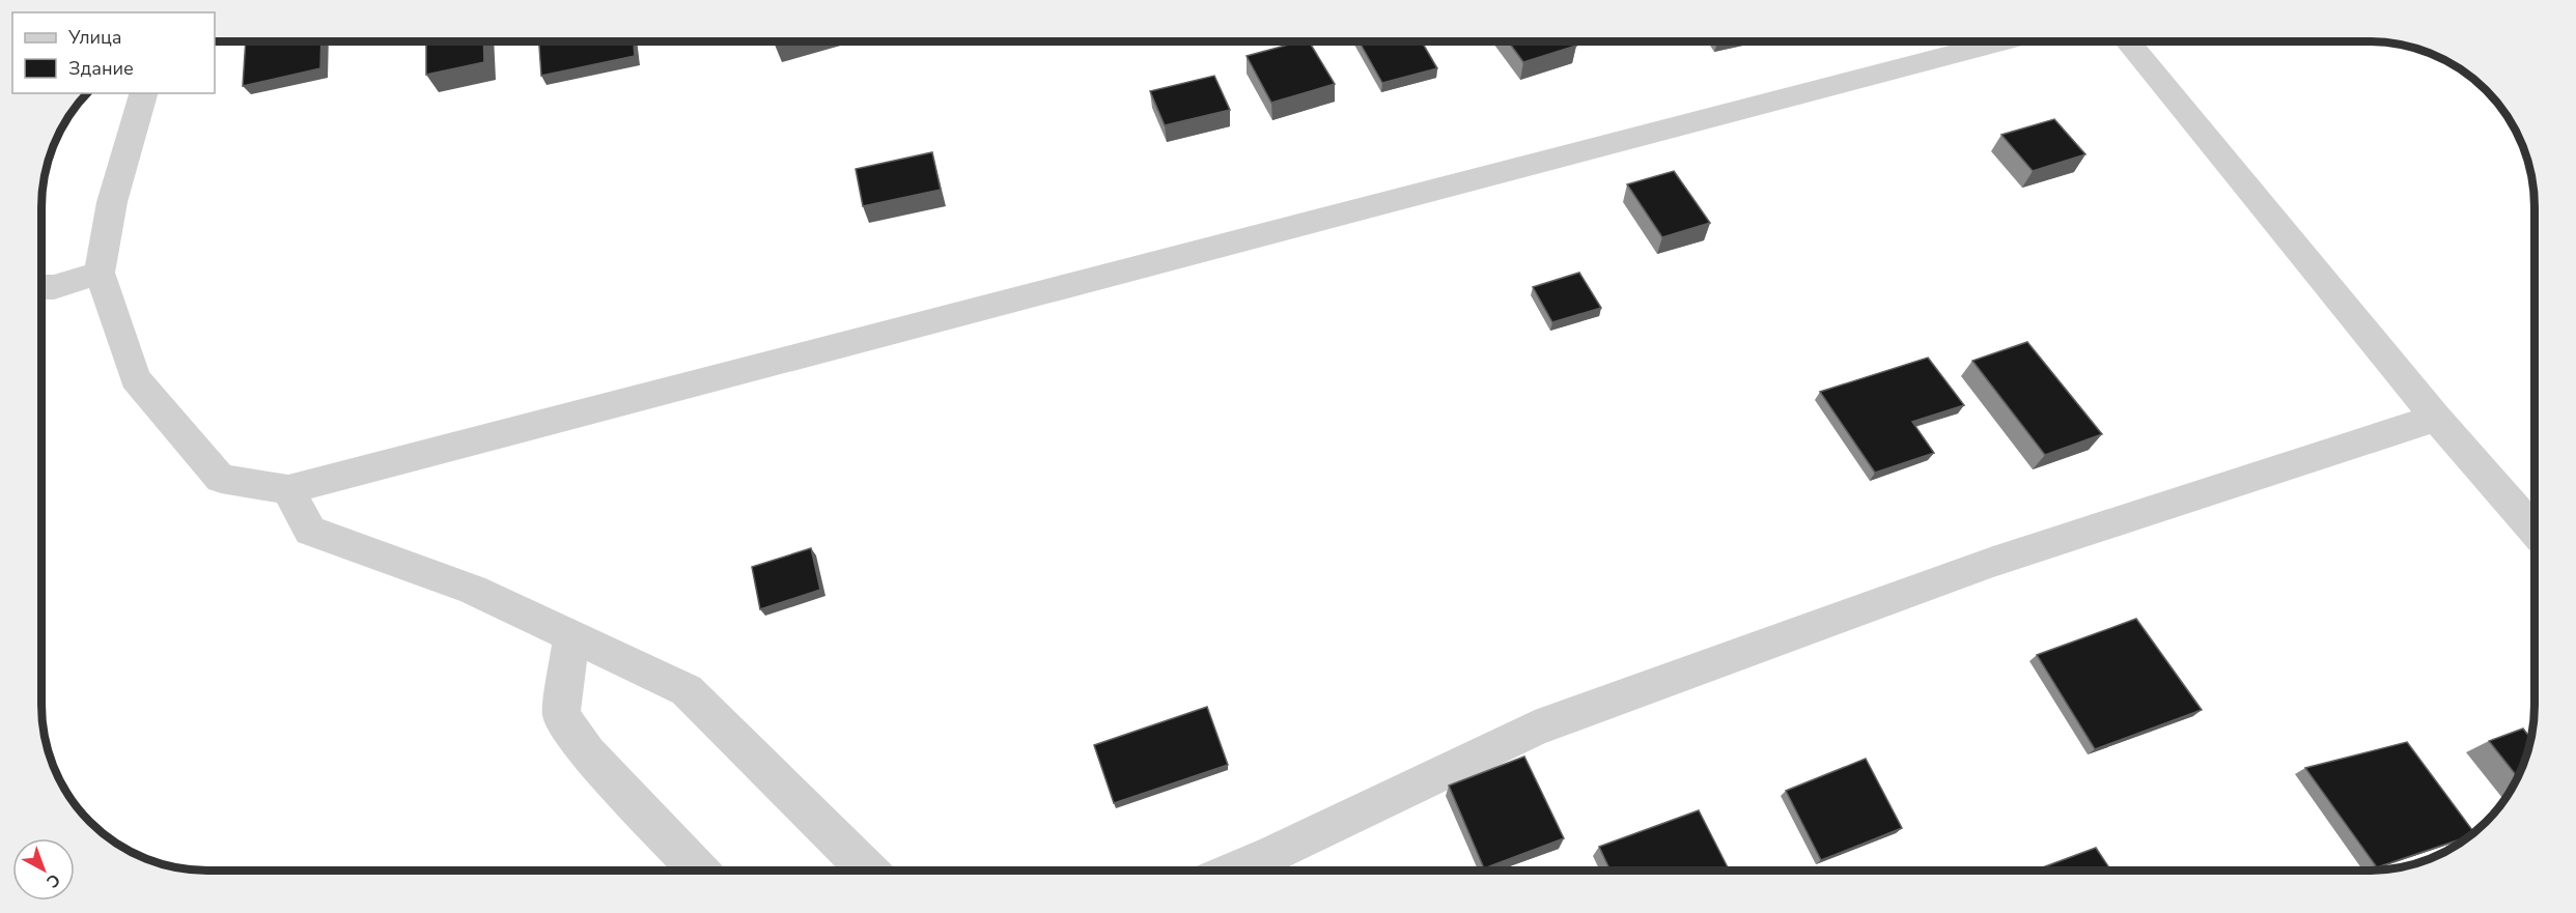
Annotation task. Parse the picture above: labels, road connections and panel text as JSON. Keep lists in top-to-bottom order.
{
  "legend": ["Улица", "Здание"],
  "north": "bottom right"
}
